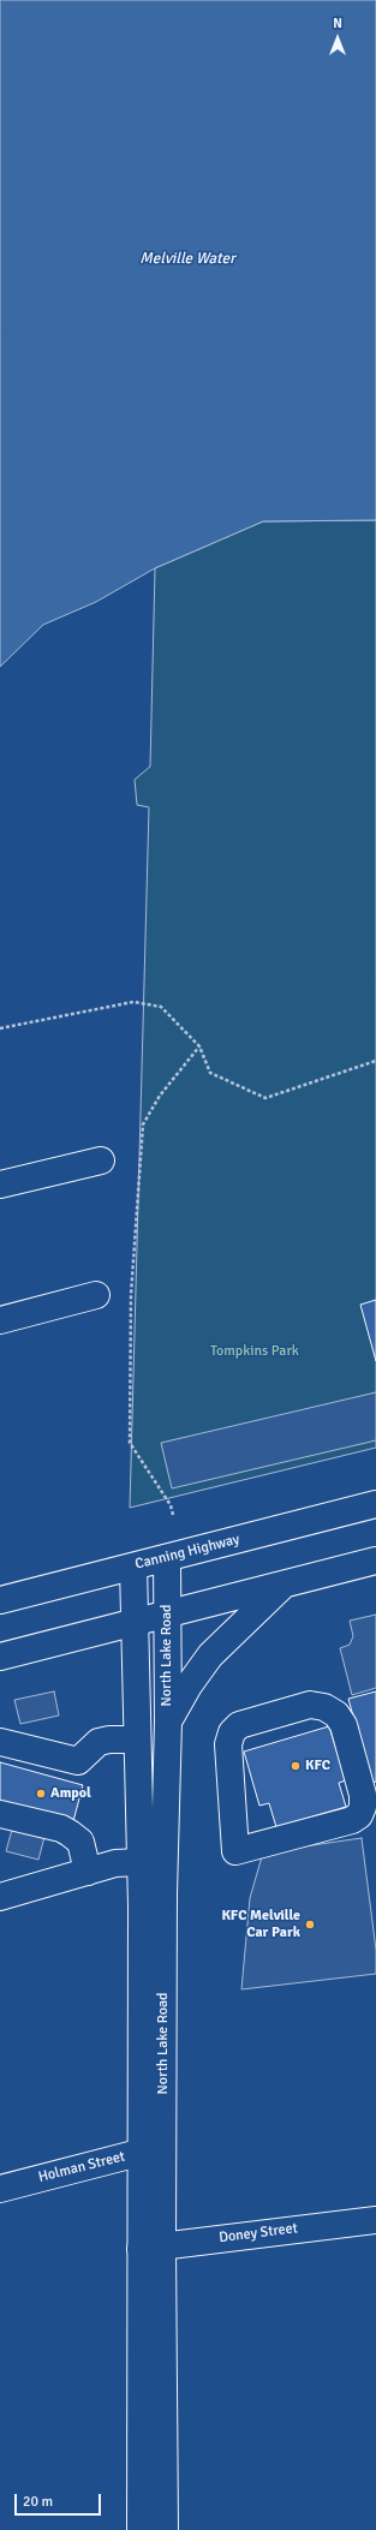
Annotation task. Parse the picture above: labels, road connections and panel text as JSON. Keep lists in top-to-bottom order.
{
  "streets": {
    "main road": [
      "Canning Highway",
      "North Lake Road",
      "Holman Street",
      "Doney Street"
    ]
  },
  "crossings": [
    ["Canning Highway", "North Lake Road"],
    ["North Lake Road", "Holman Street"],
    ["North Lake Road", "Doney Street"]
  ],
  "water": ["Melville Water"],
  "parks": ["Tompkins Park"],
  "places": ["KFC", "Ampol", "KFC Melville Car Park"],
  "scale_bar": "20 m",
  "north": "top"
}
